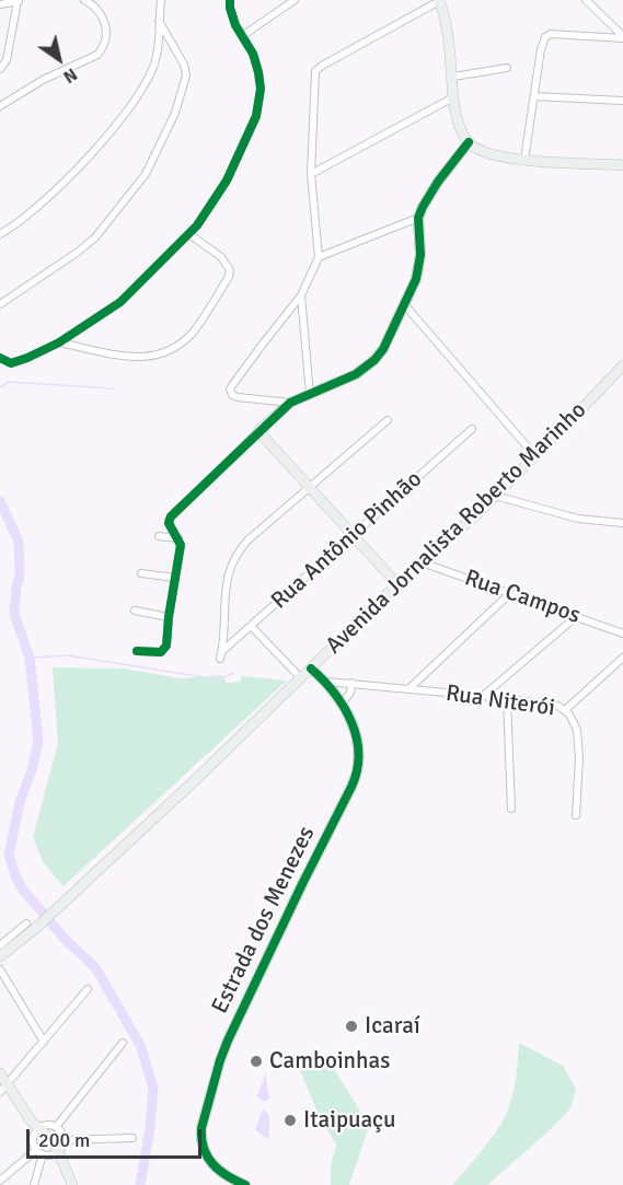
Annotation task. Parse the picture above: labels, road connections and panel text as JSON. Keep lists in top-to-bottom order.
{
  "streets": {
    "main road": ["Avenida Jornalista Roberto Marinho", "Estrada dos Menezes"],
    "street": ["Rua Antônio Pinhão", "Rua Campos", "Rua Niterói"]
  },
  "crossings": [
    ["Avenida Jornalista Roberto Marinho", "Rua Campos"],
    ["Avenida Jornalista Roberto Marinho", "Estrada dos Menezes"],
    ["Rua Niterói", "Estrada dos Menezes"]
  ],
  "places": ["Icaraí", "Camboinhas", "Itaipuaçu"],
  "scale_bar": "200 m",
  "north": "bottom right"
}
